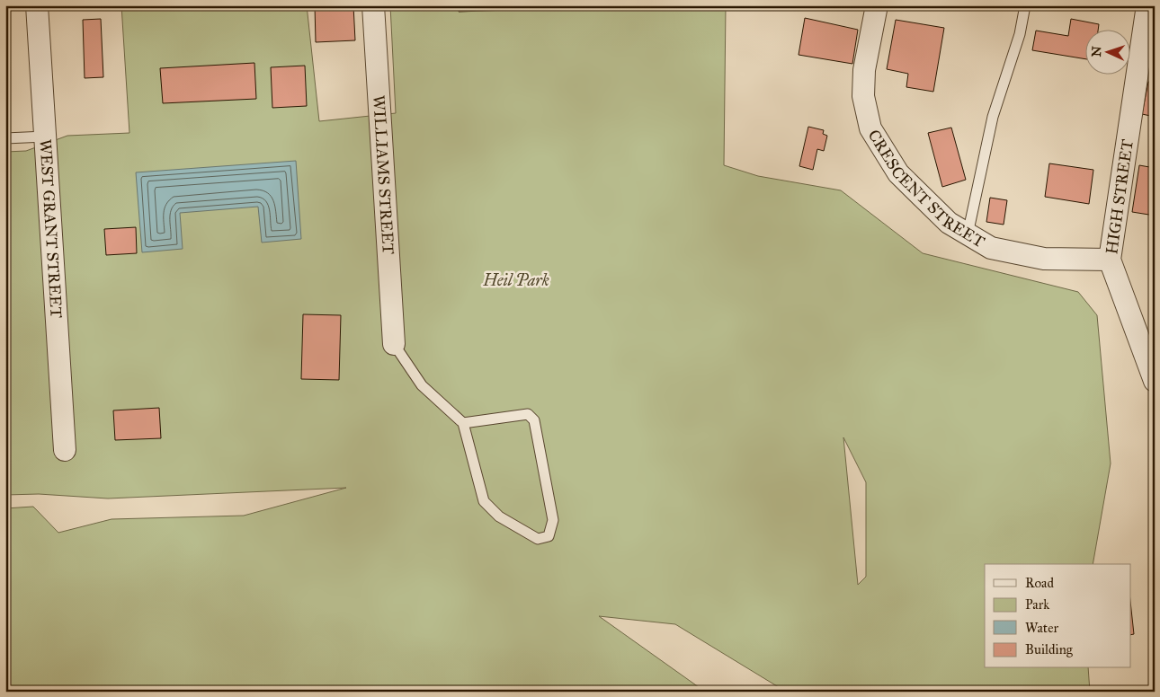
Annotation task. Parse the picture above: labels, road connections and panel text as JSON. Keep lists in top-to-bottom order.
{
  "streets": {
    "street": [
      "WILLIAMS STREET",
      "CRESCENT STREET",
      "HIGH STREET",
      "WEST GRANT STREET"
    ]
  },
  "crossings": [
    ["CRESCENT STREET", "HIGH STREET"]
  ],
  "parks": ["Heil Park"],
  "legend": [
    "Road",
    "Park",
    "Water",
    "Building"
  ],
  "north": "left"
}
